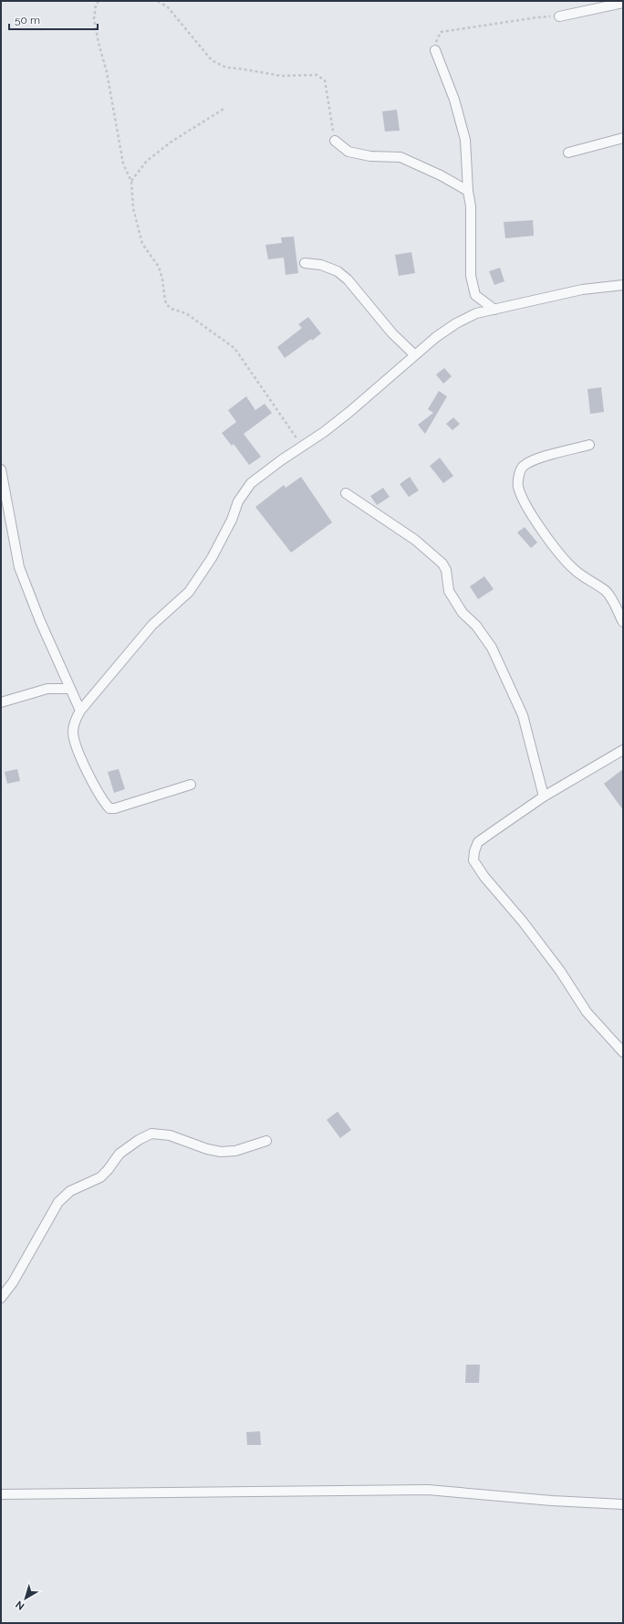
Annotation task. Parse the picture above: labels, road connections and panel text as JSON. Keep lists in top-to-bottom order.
{
  "scale_bar": "50 m",
  "north": "bottom left"
}
